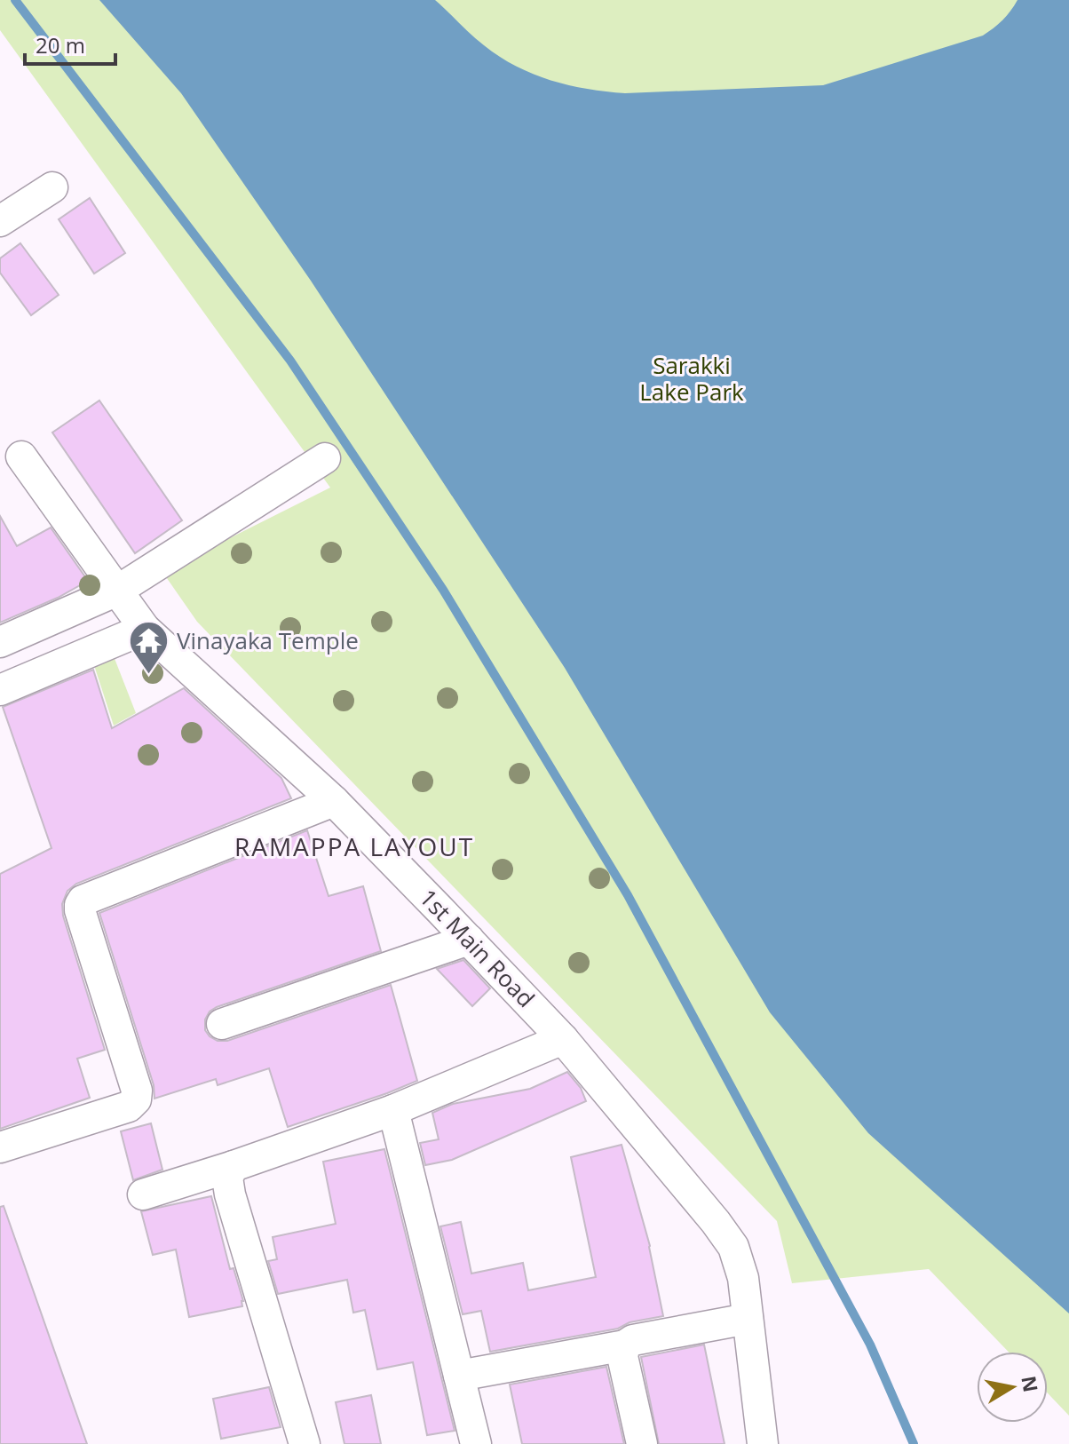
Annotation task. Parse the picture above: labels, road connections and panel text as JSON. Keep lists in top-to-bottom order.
{
  "streets": {
    "street": ["1st Main Road"]
  },
  "districts": ["RAMAPPA LAYOUT"],
  "parks": ["Sarakki Lake Park"],
  "places": {
    "temple": ["Vinayaka Temple"]
  },
  "scale_bar": "20 m",
  "north": "right"
}
